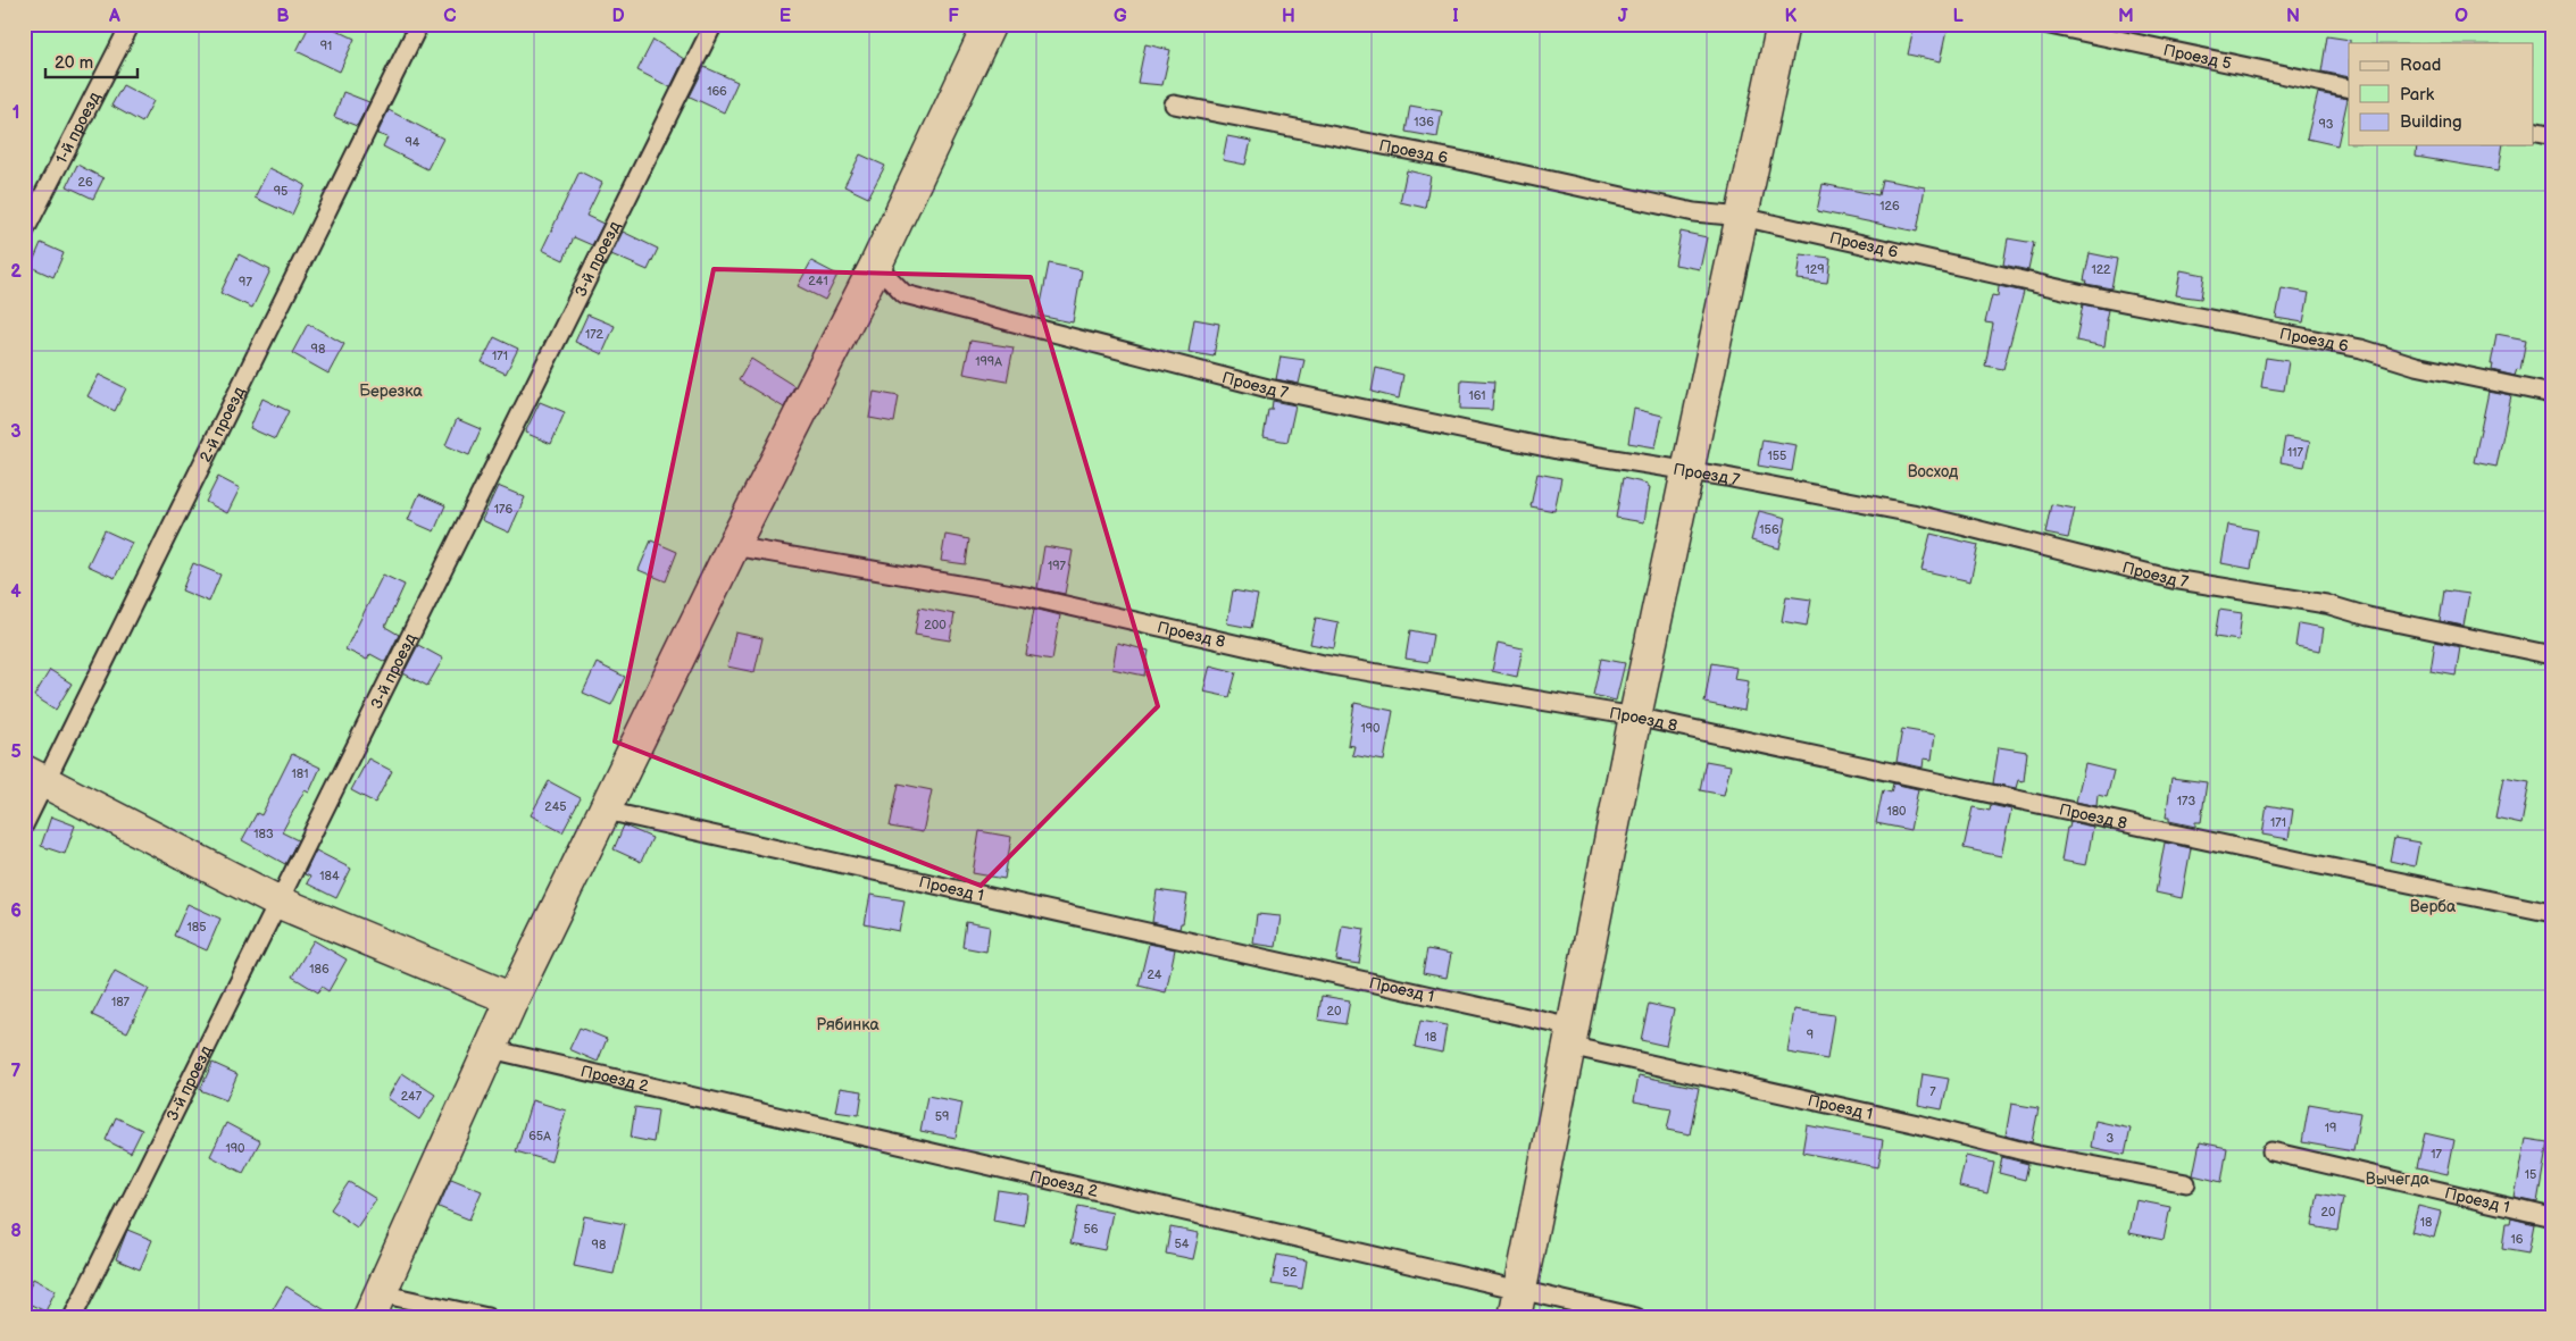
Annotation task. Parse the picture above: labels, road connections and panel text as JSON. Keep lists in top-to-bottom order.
{
  "streets": {
    "lane": [
      "Проезд 5",
      "1-й проезд",
      "Проезд 6",
      "3-й проезд",
      "Проезд 7",
      "2-й проезд",
      "Проезд 8",
      "Проезд 1",
      "Проезд 2"
    ]
  },
  "parks": [
    "Березка",
    "Восход",
    "Верба",
    "Рябинка",
    "Вычегда"
  ],
  "house_numbers": [
    "91",
    "166",
    "136",
    "93",
    "94",
    "26",
    "95",
    "126",
    "129",
    "122",
    "241",
    "97",
    "172",
    "98",
    "171",
    "199А",
    "161",
    "117",
    "155",
    "176",
    "156",
    "197",
    "200",
    "190",
    "181",
    "173",
    "245",
    "180",
    "171",
    "183",
    "184",
    "185",
    "186",
    "24",
    "187",
    "20",
    "9",
    "18",
    "7",
    "247",
    "59",
    "19",
    "65А",
    "3",
    "190",
    "17",
    "15",
    "20",
    "18",
    "56",
    "16",
    "54",
    "98",
    "52"
  ],
  "legend": ["Road", "Park", "Building"],
  "scale_bar": "20 m",
  "grid": {
    "columns": [
      "A",
      "B",
      "C",
      "D",
      "E",
      "F",
      "G",
      "H",
      "I",
      "J",
      "K",
      "L",
      "M",
      "N",
      "O"
    ],
    "rows": [
      "1",
      "2",
      "3",
      "4",
      "5",
      "6",
      "7",
      "8"
    ]
  }
}
